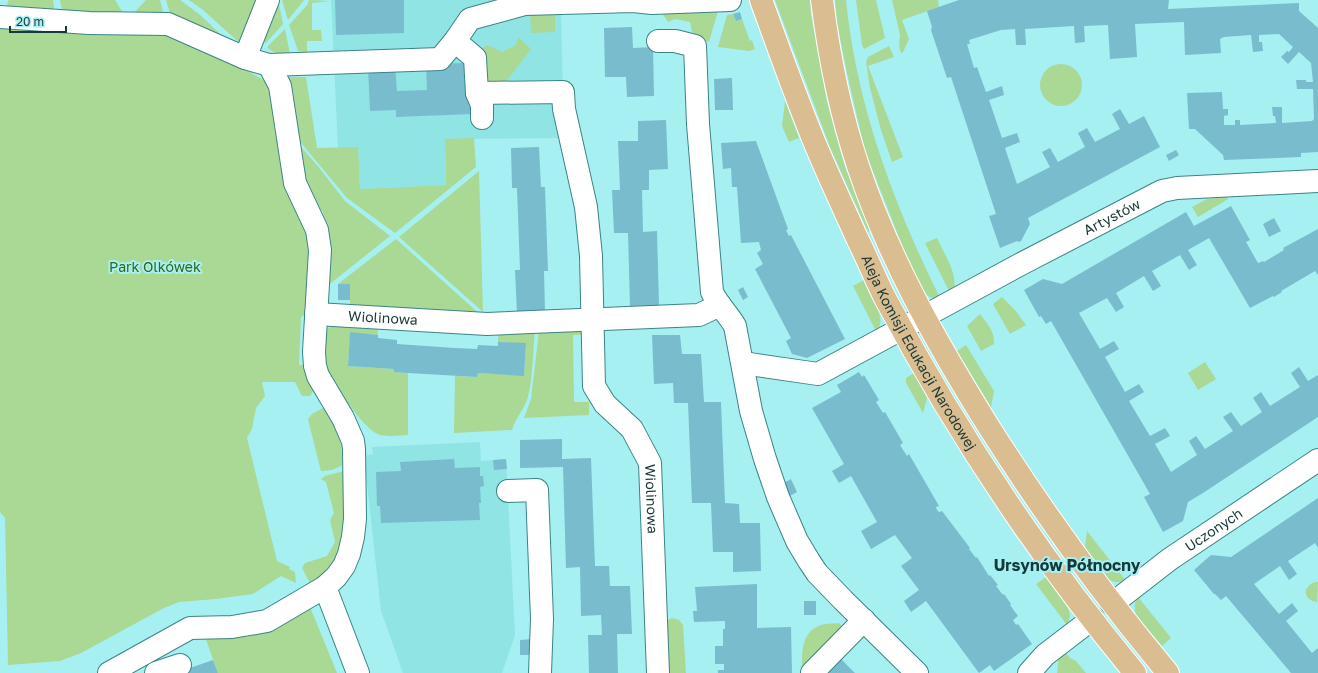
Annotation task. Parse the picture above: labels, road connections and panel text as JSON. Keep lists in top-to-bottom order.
{
  "streets": {
    "main road": ["Aleja Komisji Edukacji Narodowej"],
    "street": ["Artystów", "Wiolinowa", "Uczonych"]
  },
  "crossings": [
    ["Artystów", "Aleja Komisji Edukacji Narodowej"],
    ["Aleja Komisji Edukacji Narodowej", "Uczonych"]
  ],
  "districts": ["Ursynów Północny"],
  "parks": ["Park Olkówek"],
  "scale_bar": "20 m"
}
